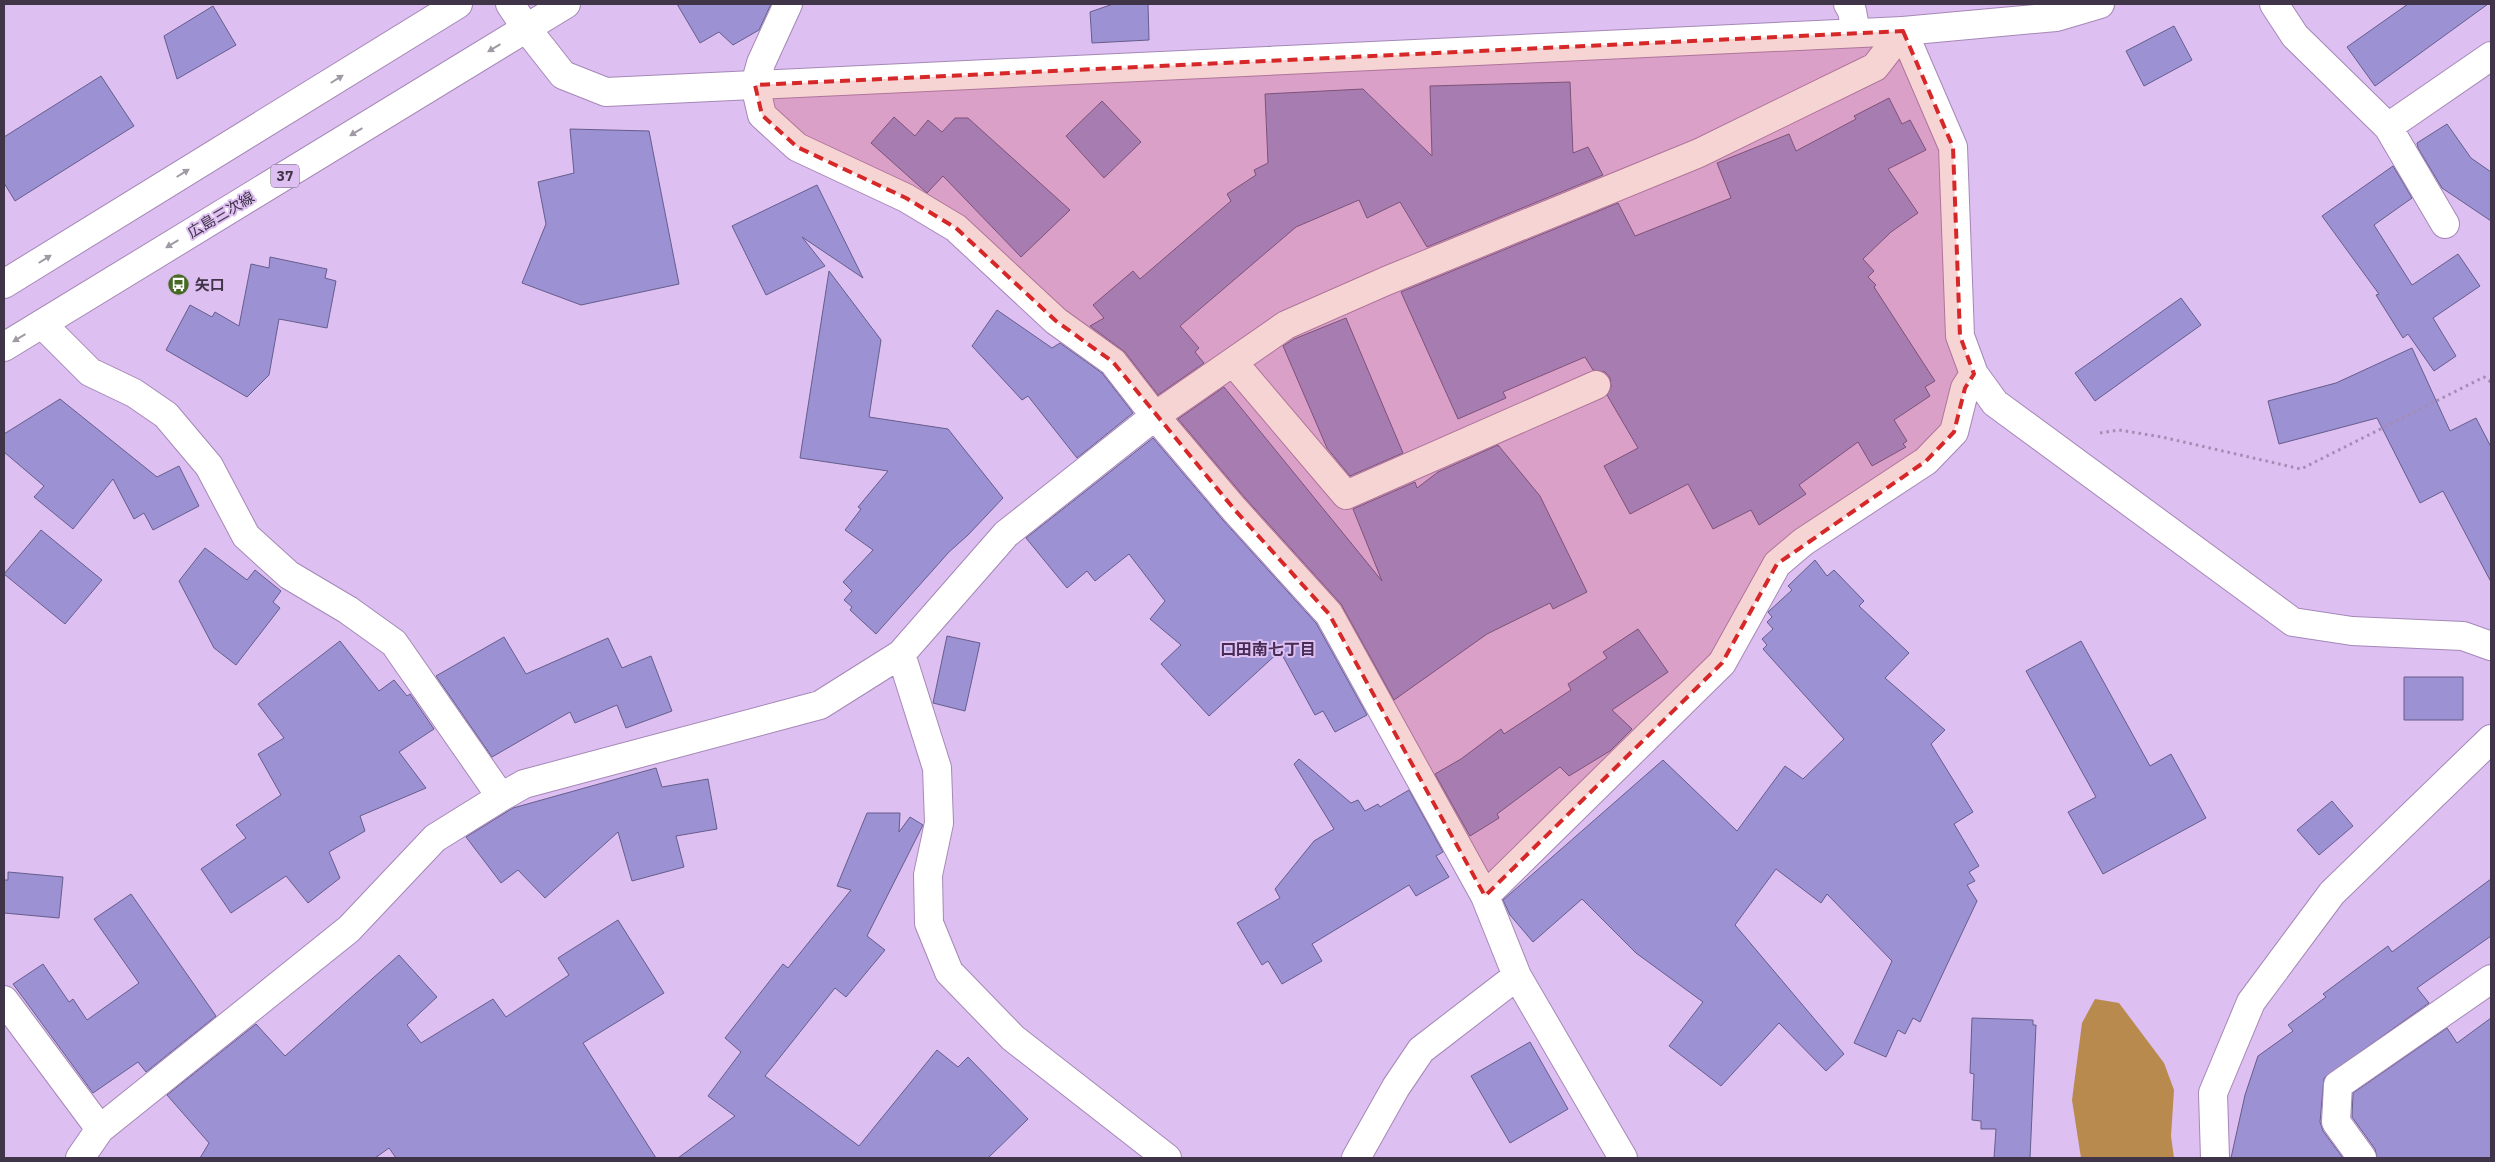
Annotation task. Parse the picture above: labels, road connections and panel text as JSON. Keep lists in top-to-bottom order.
{
  "streets": {
    "street": ["37", "広島三次線"]
  },
  "districts": ["口田南七丁目"],
  "places": {
    "bus stop": ["矢口"]
  }
}
